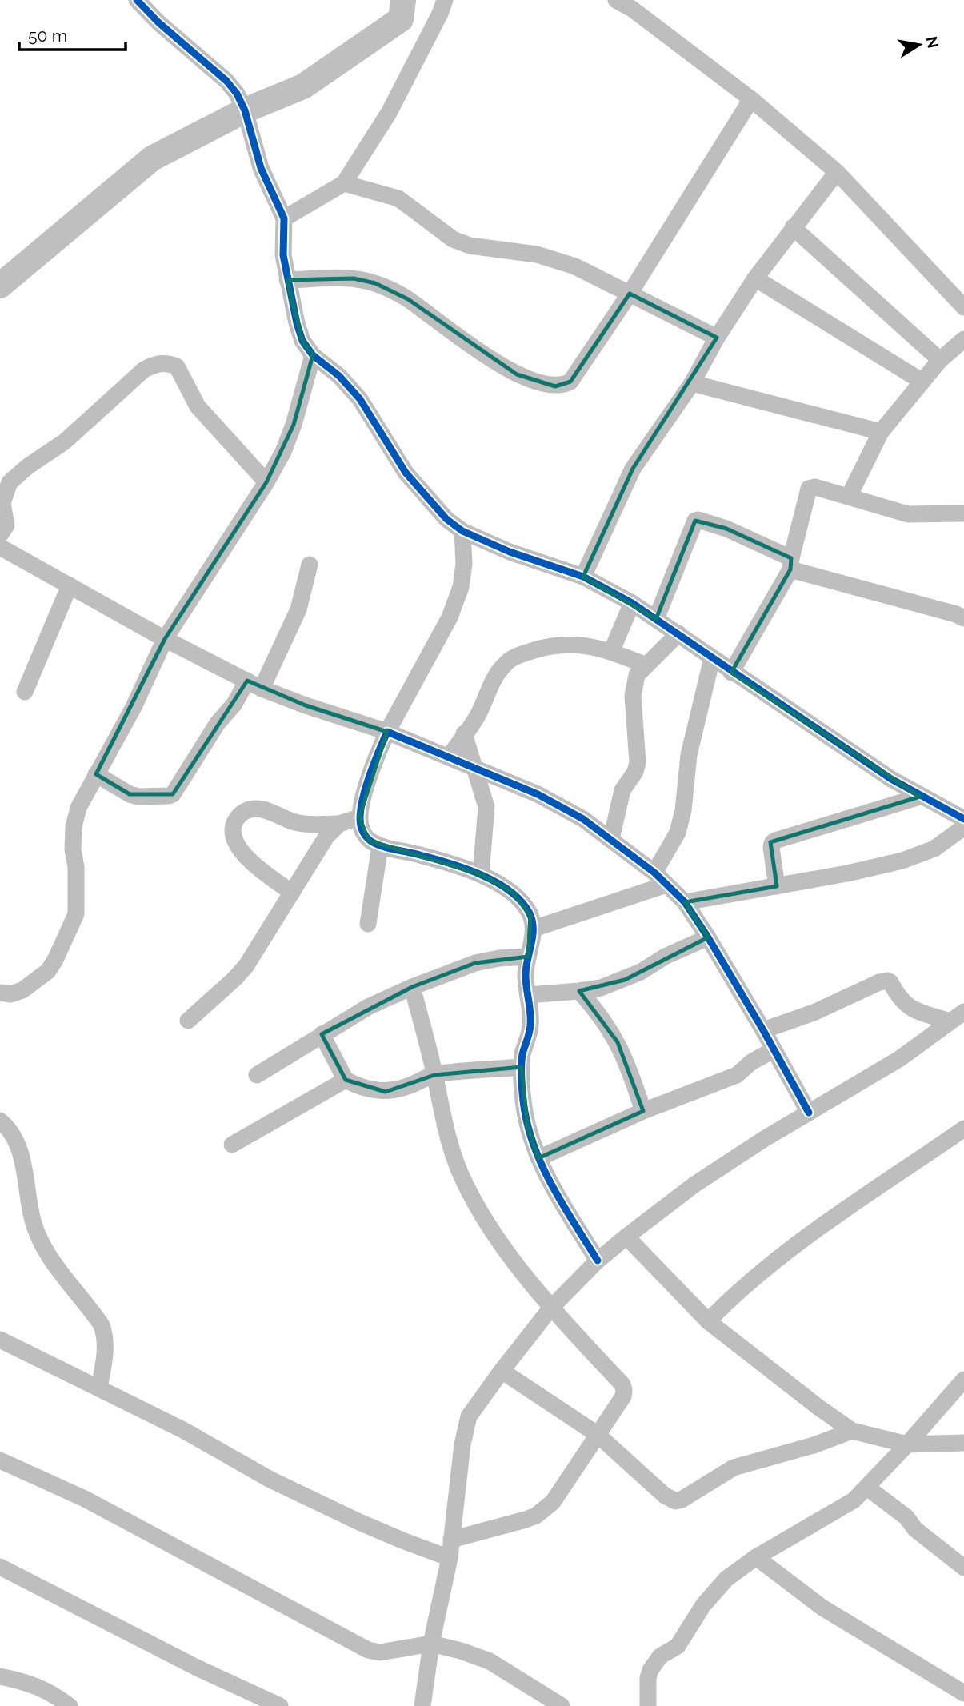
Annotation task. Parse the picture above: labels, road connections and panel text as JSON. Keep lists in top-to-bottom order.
{
  "scale_bar": "50 m",
  "north": "right"
}
